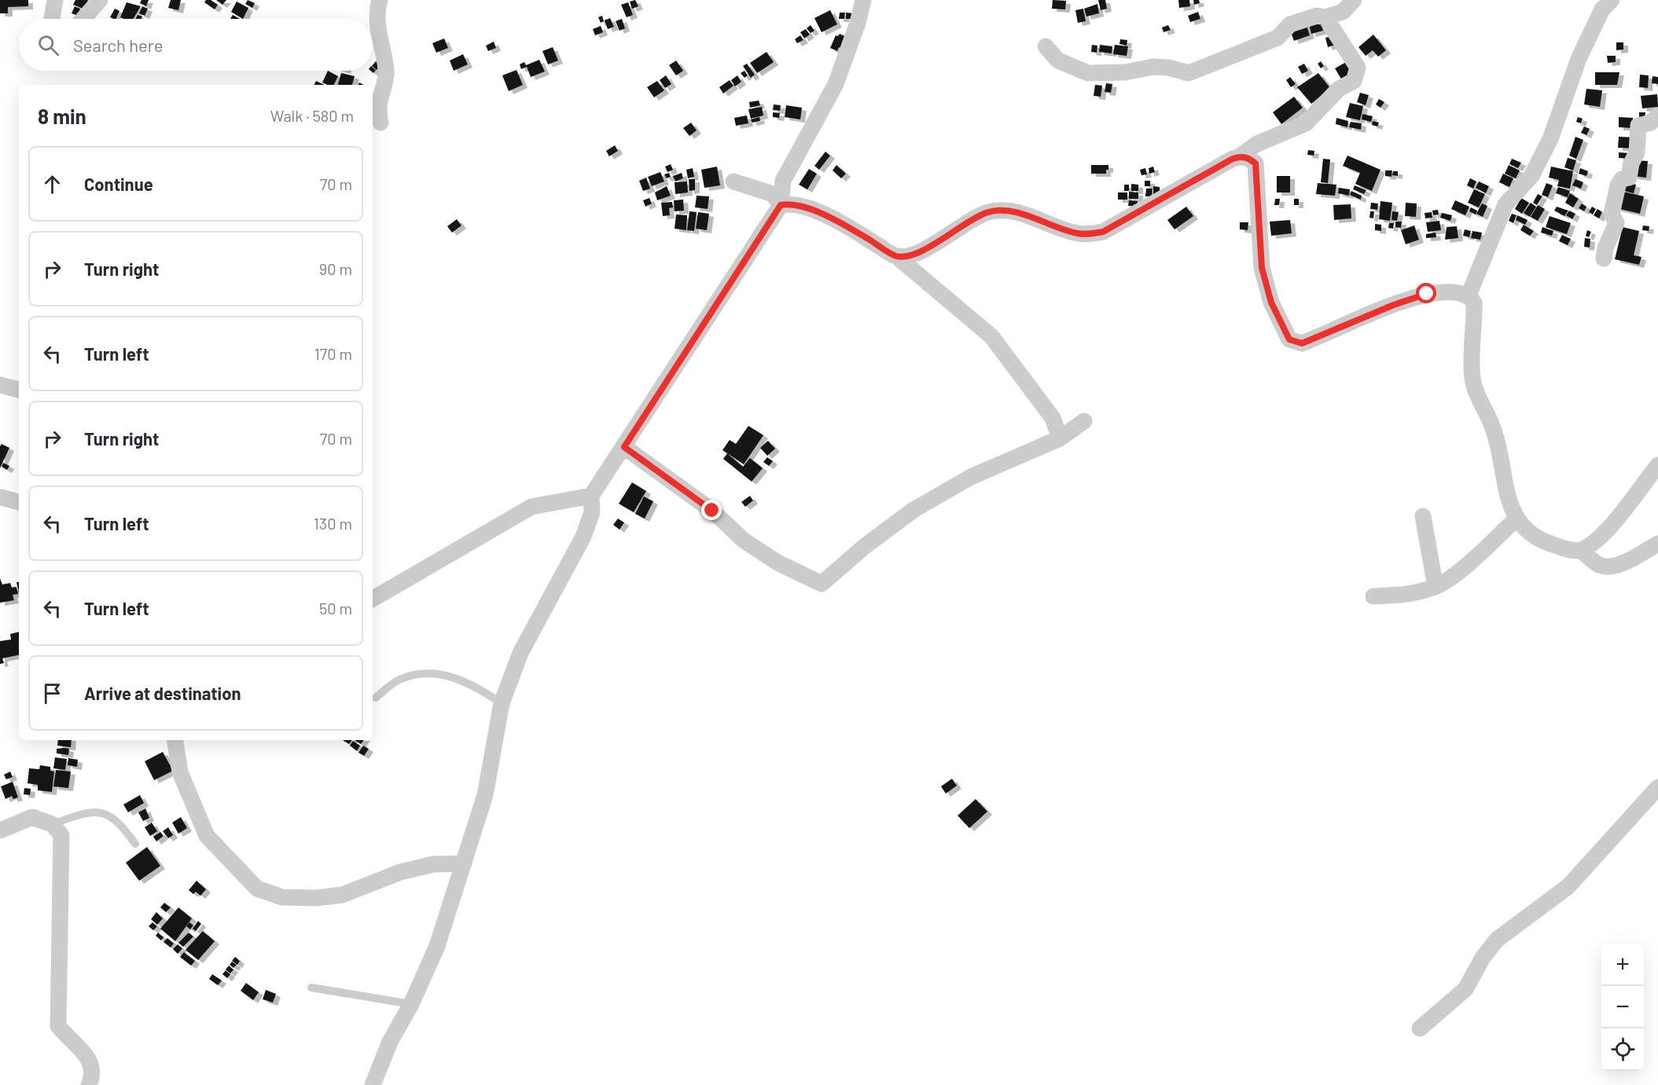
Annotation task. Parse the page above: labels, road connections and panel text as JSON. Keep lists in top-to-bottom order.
{
  "page": {
    "search": "Search here",
    "heading": ["8 min", "Walk · 580 m"],
    "list": [
      ["Continue", "70 m"],
      ["Turn right", "90 m"],
      ["Turn left", "170 m"],
      ["Turn right", "70 m"],
      ["Turn left", "130 m"],
      ["Turn left", "50 m"],
      "Arrive at destination"
    ],
    "map_buttons": ["+", "−"]
  }
}
